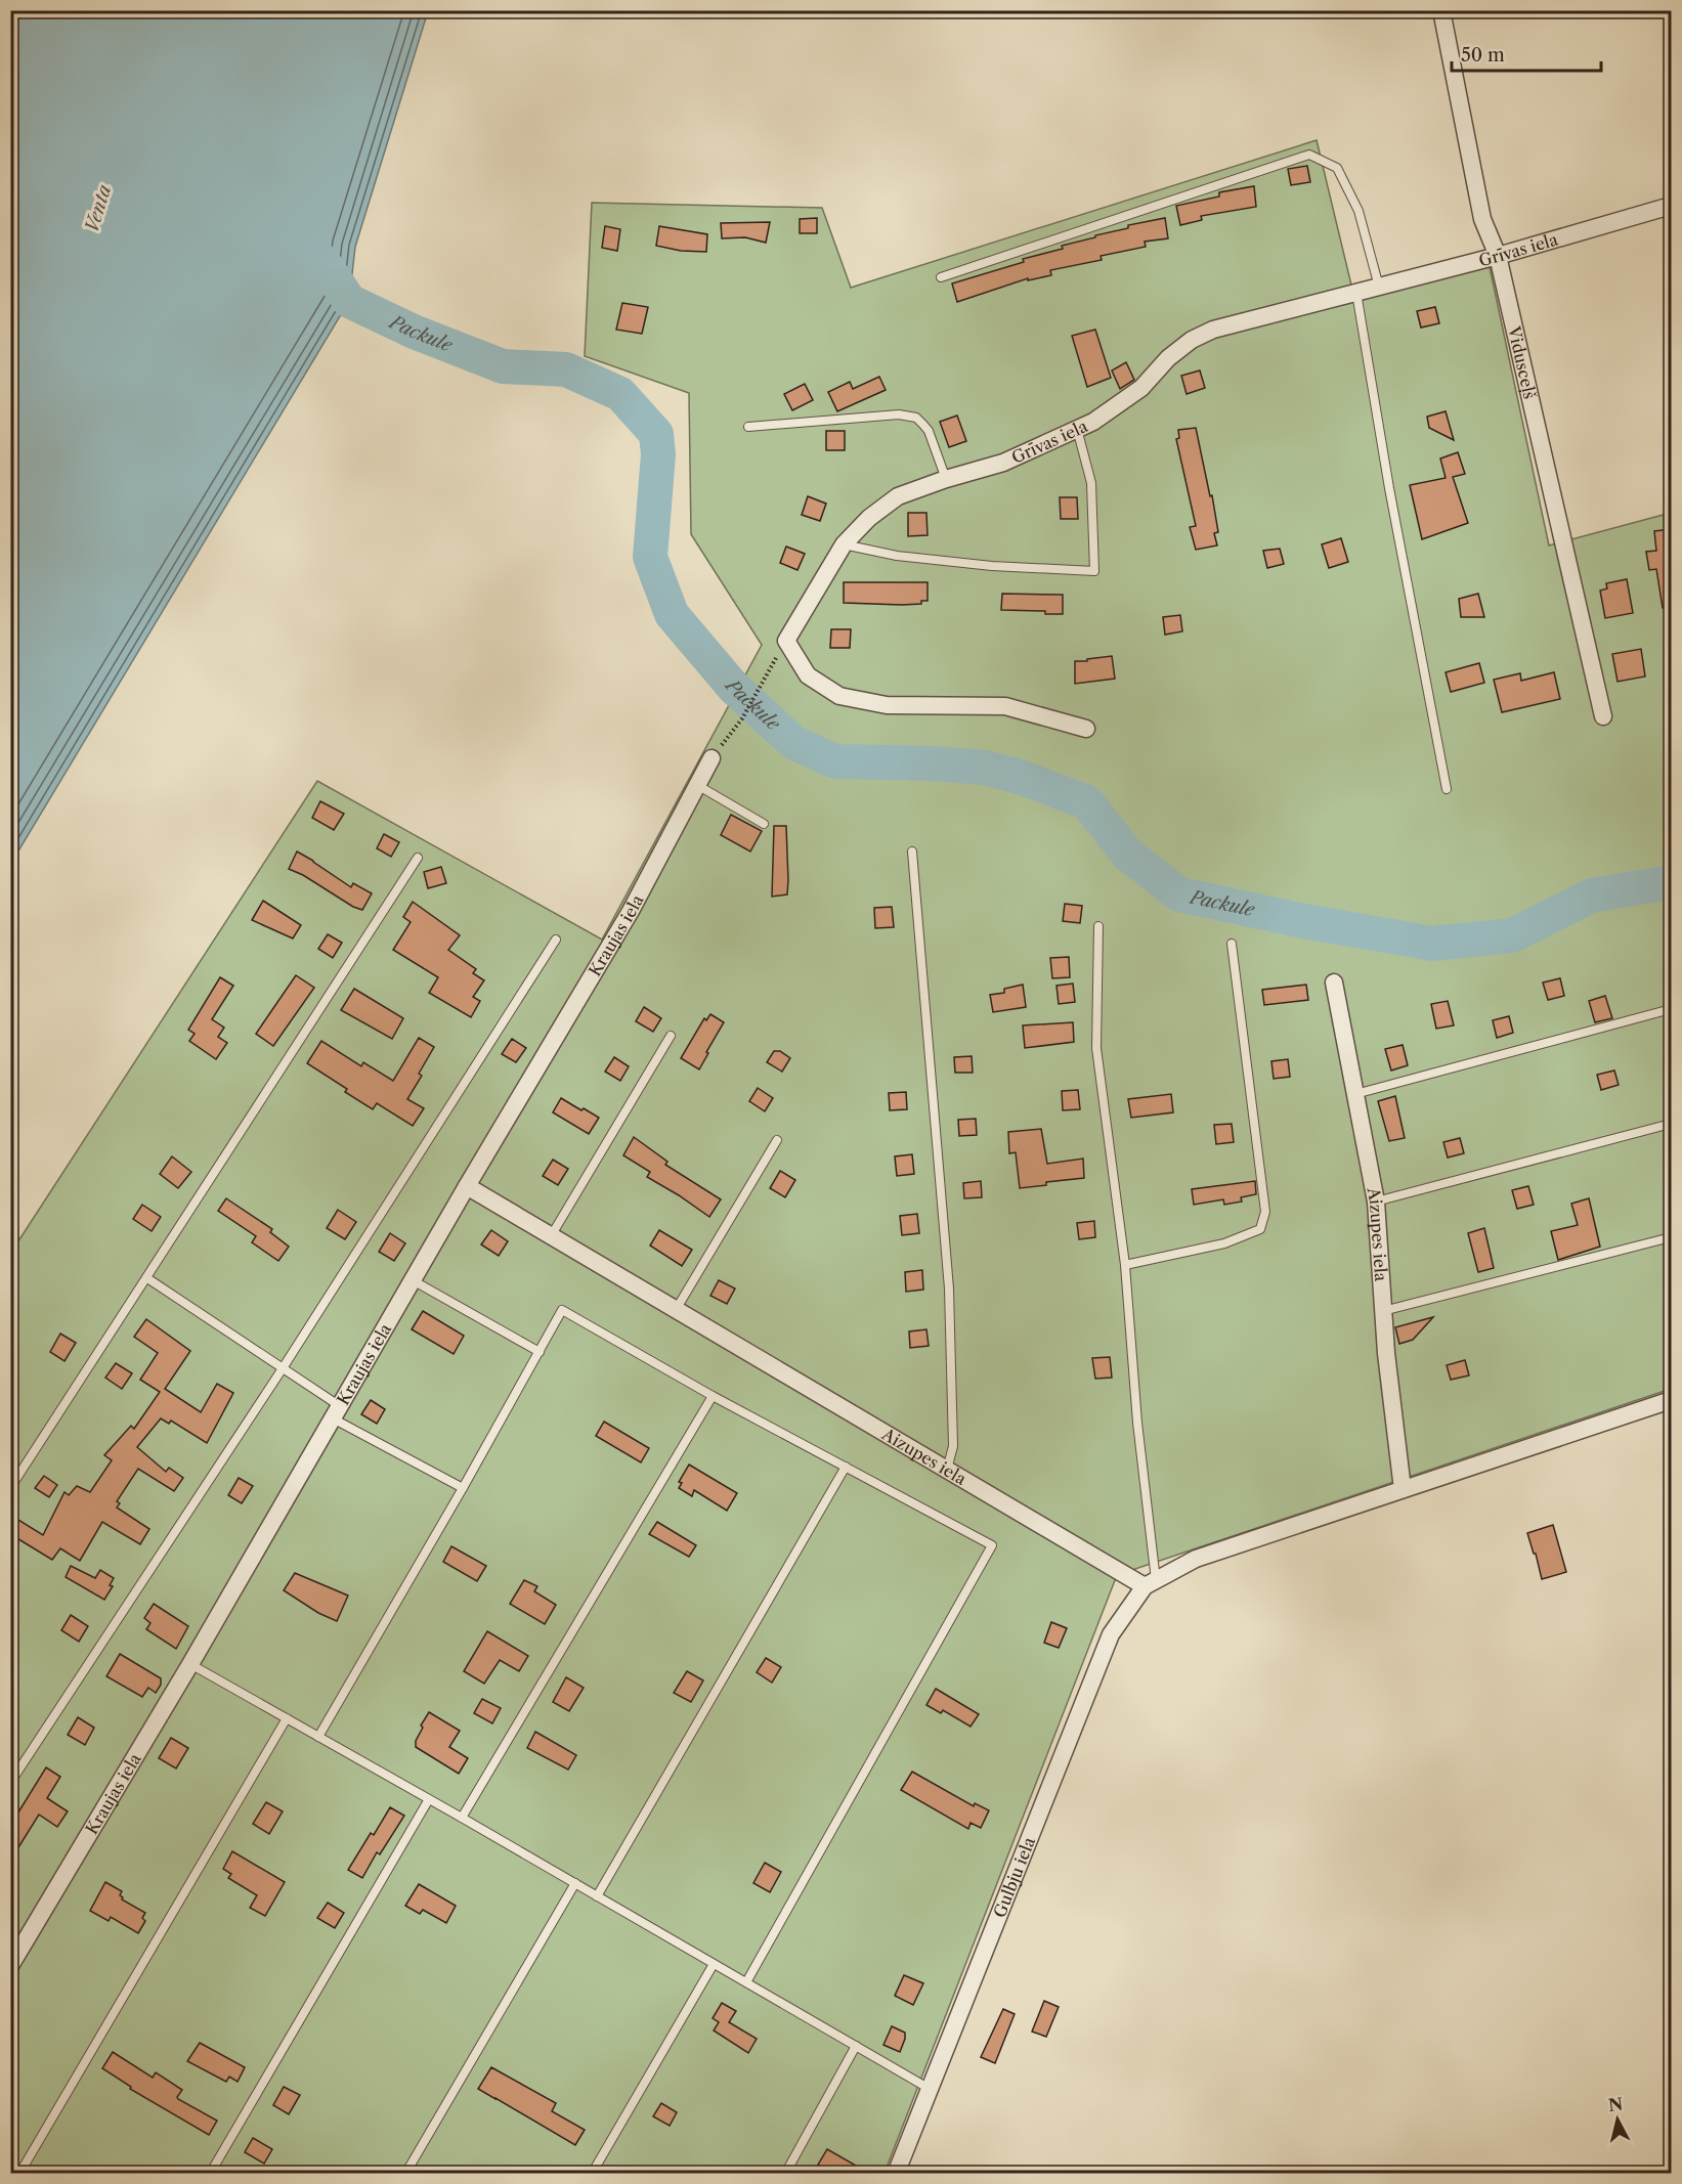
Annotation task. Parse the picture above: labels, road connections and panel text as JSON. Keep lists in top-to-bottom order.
{
  "streets": {
    "street": [
      "Grīvas iela",
      "Vidusceļš",
      "Kraujas iela",
      "Aizupes iela",
      "Gulbju iela"
    ]
  },
  "crossings": [
    ["Grīvas iela", "Vidusceļš"],
    ["Kraujas iela", "Aizupes iela"],
    ["Aizupes iela", "Gulbju iela"]
  ],
  "water": ["Venta", "Packule"],
  "scale_bar": "50 m",
  "north": "top"
}
